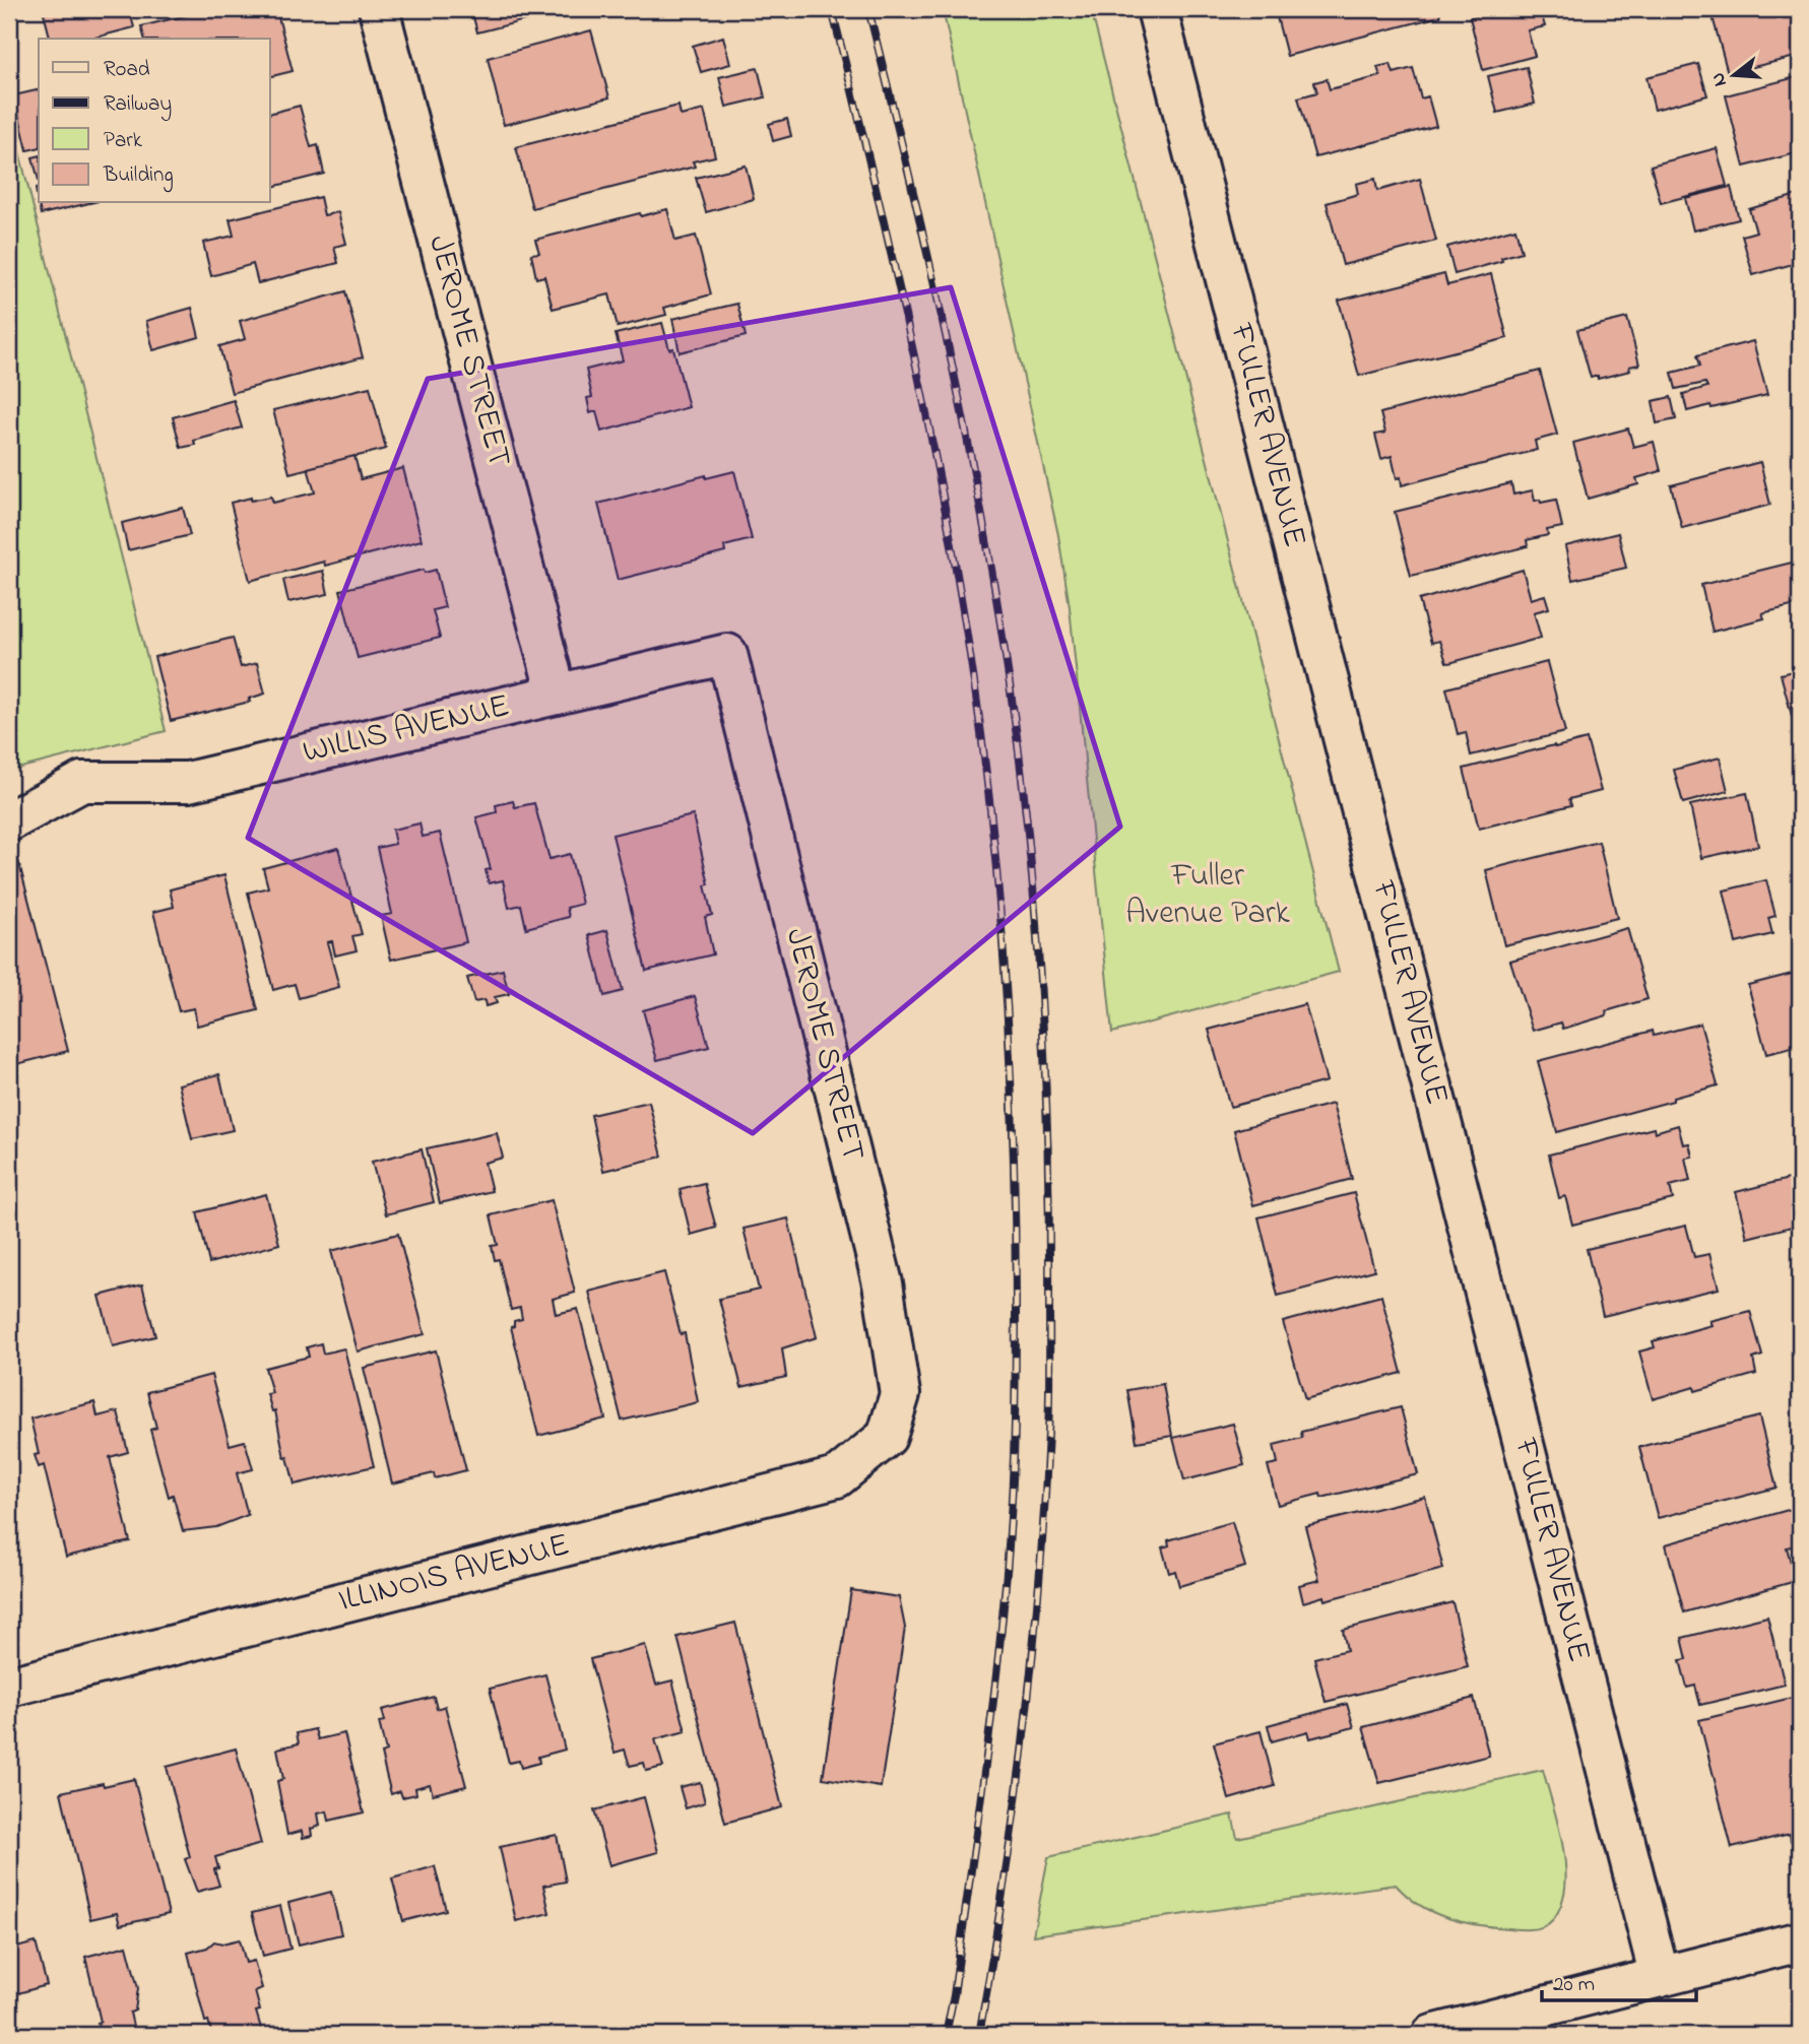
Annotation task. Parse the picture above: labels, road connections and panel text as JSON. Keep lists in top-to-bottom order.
{
  "streets": {
    "street": [
      "JEROME STREET",
      "FULLER AVENUE",
      "WILLIS AVENUE",
      "ILLINOIS AVENUE"
    ]
  },
  "crossings": [
    ["JEROME STREET", "WILLIS AVENUE"],
    ["JEROME STREET", "ILLINOIS AVENUE"]
  ],
  "parks": ["Fuller Avenue Park"],
  "legend": [
    "Road",
    "Railway",
    "Park",
    "Building"
  ],
  "scale_bar": "20 m",
  "north": "left"
}
